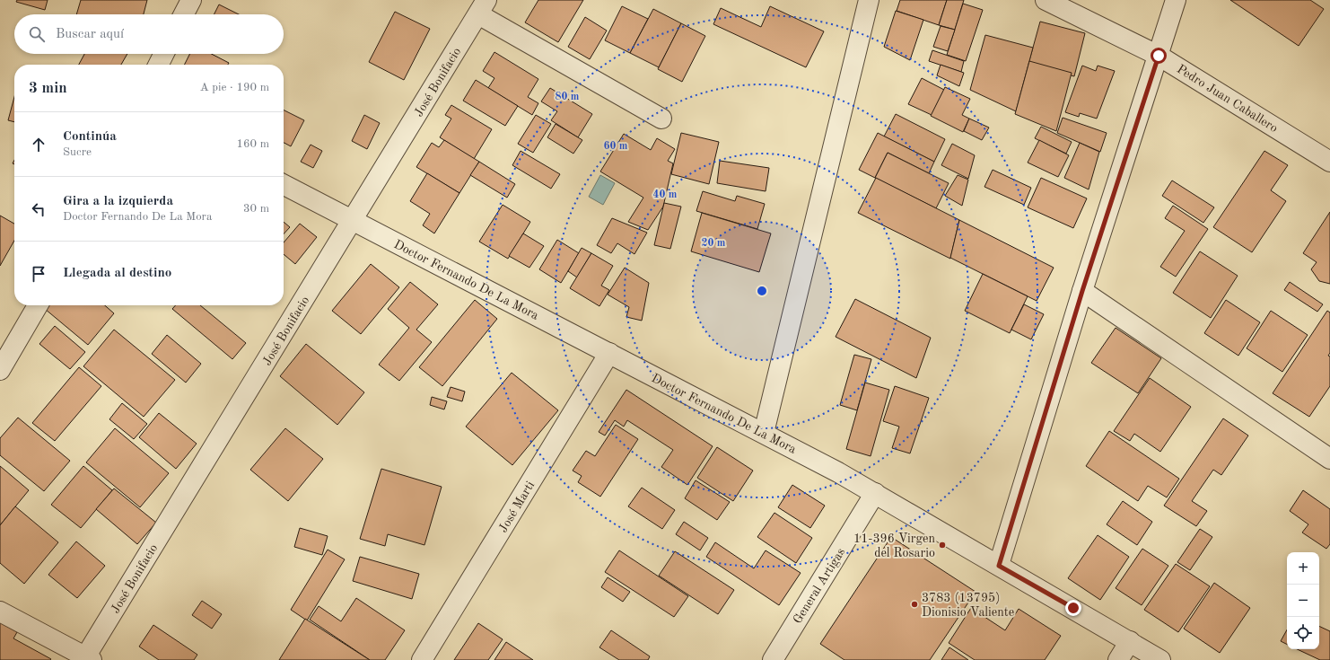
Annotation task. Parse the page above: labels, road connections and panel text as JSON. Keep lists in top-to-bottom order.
{
  "streets": {
    "street": [
      "José Bonifacio",
      "Pedro Juan Caballero",
      "Doctor Fernando De La Mora",
      "José Marti",
      "General Artigas"
    ]
  },
  "crossings": [
    ["José Bonifacio", "Doctor Fernando De La Mora"],
    ["Doctor Fernando De La Mora", "José Marti"],
    ["Doctor Fernando De La Mora", "General Artigas"]
  ],
  "places": ["11-396 Virgen del Rosario", "3783 (13795) Dionisio Valiente"],
  "page": {
    "search": "Buscar aquí",
    "heading": ["3 min", "A pie · 190 m"],
    "list": [
      ["Continúa", "Sucre", "160 m"],
      ["Gira a la izquierda", "Doctor Fernando De La Mora", "30 m"],
      "Llegada al destino"
    ],
    "map_buttons": ["+", "−"]
  },
  "rings": [
    "80 m",
    "60 m",
    "40 m",
    "20 m"
  ]
}
